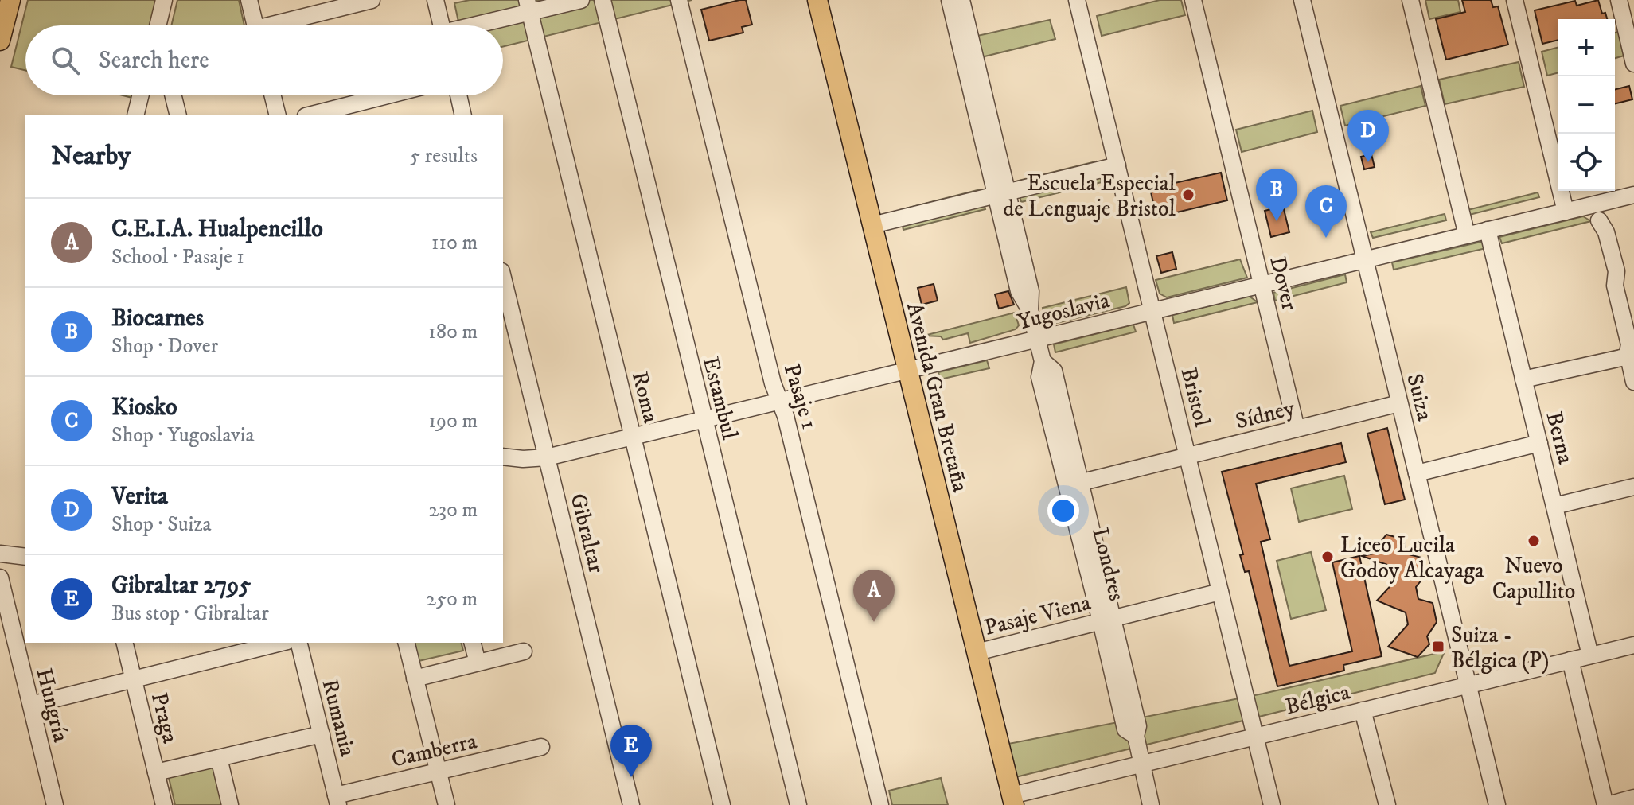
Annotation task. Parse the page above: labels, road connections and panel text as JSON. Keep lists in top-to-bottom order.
{
  "streets": {
    "main road": ["Avenida Gran Bretaña"],
    "street": [
      "Dover",
      "Yugoslavia",
      "Pasaje 1",
      "Roma",
      "Bristol",
      "Suiza",
      "Estambul",
      "Sídney",
      "Berna",
      "Gibraltar",
      "Londres",
      "Pasaje Viena",
      "Bélgica",
      "Hungría",
      "Praga",
      "Rumania",
      "Camberra"
    ]
  },
  "crossings": [
    ["Dover", "Yugoslavia"],
    ["Dover", "Sídney"],
    ["Yugoslavia", "Pasaje 1"],
    ["Yugoslavia", "Roma"],
    ["Yugoslavia", "Avenida Gran Bretaña"],
    ["Yugoslavia", "Bristol"],
    ["Yugoslavia", "Suiza"],
    ["Yugoslavia", "Estambul"],
    ["Yugoslavia", "Berna"],
    ["Yugoslavia", "Gibraltar"],
    ["Yugoslavia", "Londres"],
    ["Avenida Gran Bretaña", "Pasaje Viena"],
    ["Avenida Gran Bretaña", "Bélgica"],
    ["Bristol", "Sídney"],
    ["Bristol", "Pasaje Viena"],
    ["Bristol", "Bélgica"],
    ["Suiza", "Sídney"],
    ["Suiza", "Bélgica"],
    ["Sídney", "Londres"],
    ["Berna", "Bélgica"],
    ["Londres", "Pasaje Viena"],
    ["Londres", "Bélgica"],
    ["Rumania", "Camberra"]
  ],
  "places": {
    "other": ["Escuela Especial de Lenguaje Bristol", "Nuevo Capullito", "Liceo Lucila Godoy Alcayaga"],
    "transit": ["Suiza - Bélgica (P)"]
  },
  "page": {
    "map_buttons": ["+", "−"],
    "search": "Search here",
    "pins": [
      "D",
      "B",
      "C",
      "A",
      "E"
    ],
    "heading": ["Nearby", "5 results"],
    "list": [
      {
        "mark": "A",
        "name": "C.E.I.A. Hualpencillo",
        "note": "School · Pasaje 1",
        "value": "110 m"
      },
      {
        "mark": "B",
        "name": "Biocarnes",
        "note": "Shop · Dover",
        "value": "180 m"
      },
      {
        "mark": "C",
        "name": "Kiosko",
        "note": "Shop · Yugoslavia",
        "value": "190 m"
      },
      {
        "mark": "D",
        "name": "Verita",
        "note": "Shop · Suiza",
        "value": "230 m"
      },
      {
        "mark": "E",
        "name": "Gibraltar 2795",
        "note": "Bus stop · Gibraltar",
        "value": "250 m"
      }
    ]
  }
}
